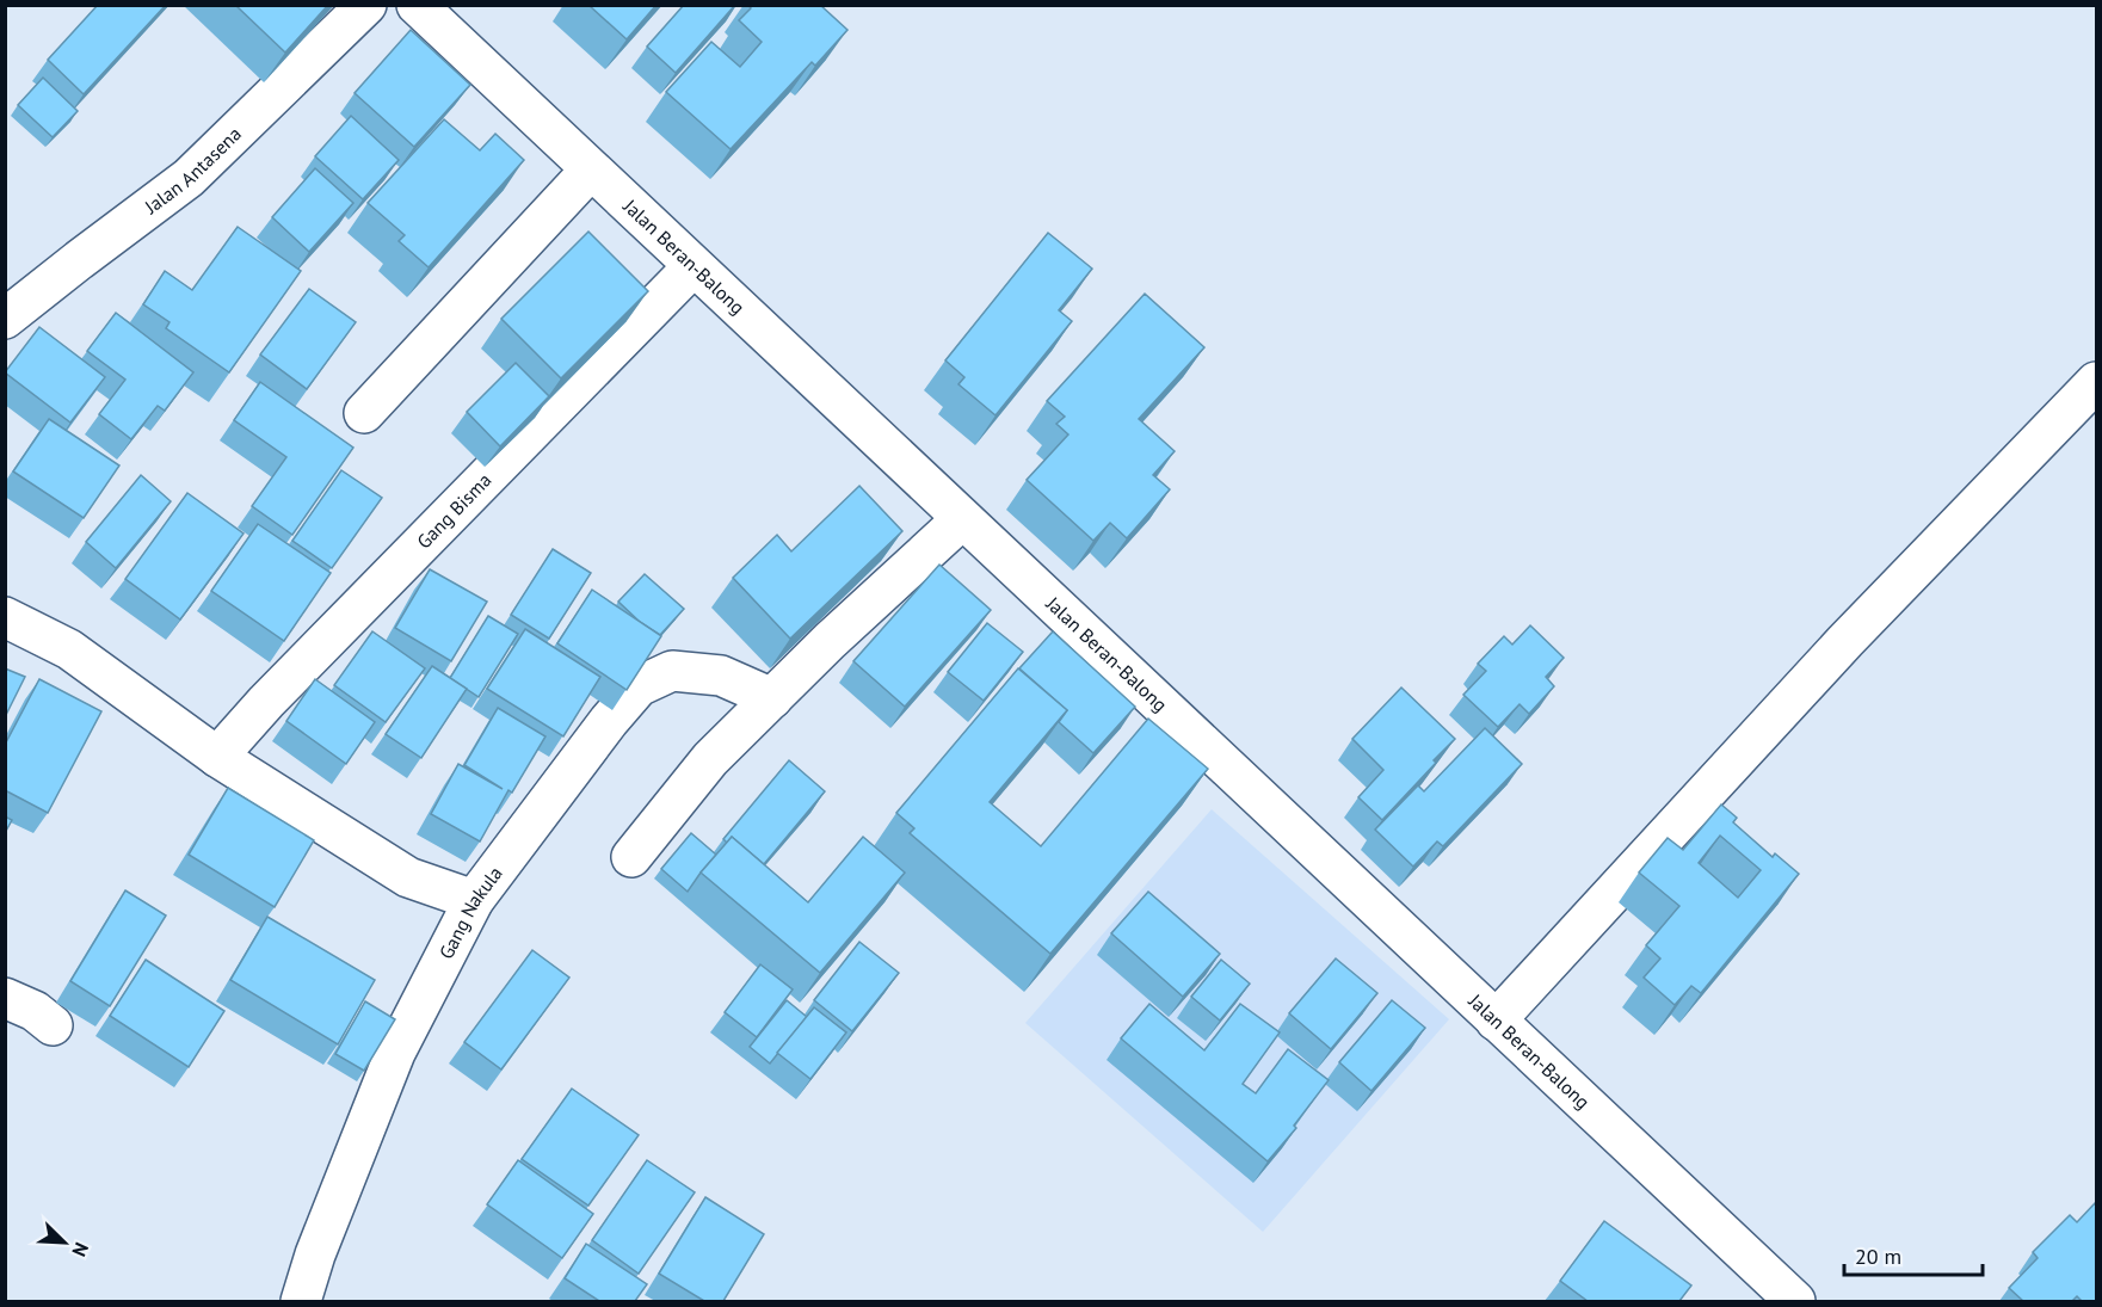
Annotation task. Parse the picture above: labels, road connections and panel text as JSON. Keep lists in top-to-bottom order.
{
  "streets": {
    "street": [
      "Jalan Antasena",
      "Jalan Beran-Balong",
      "Gang Bisma",
      "Gang Nakula"
    ]
  },
  "crossings": [
    ["Jalan Beran-Balong", "Gang Bisma"]
  ],
  "scale_bar": "20 m",
  "north": "bottom right"
}
